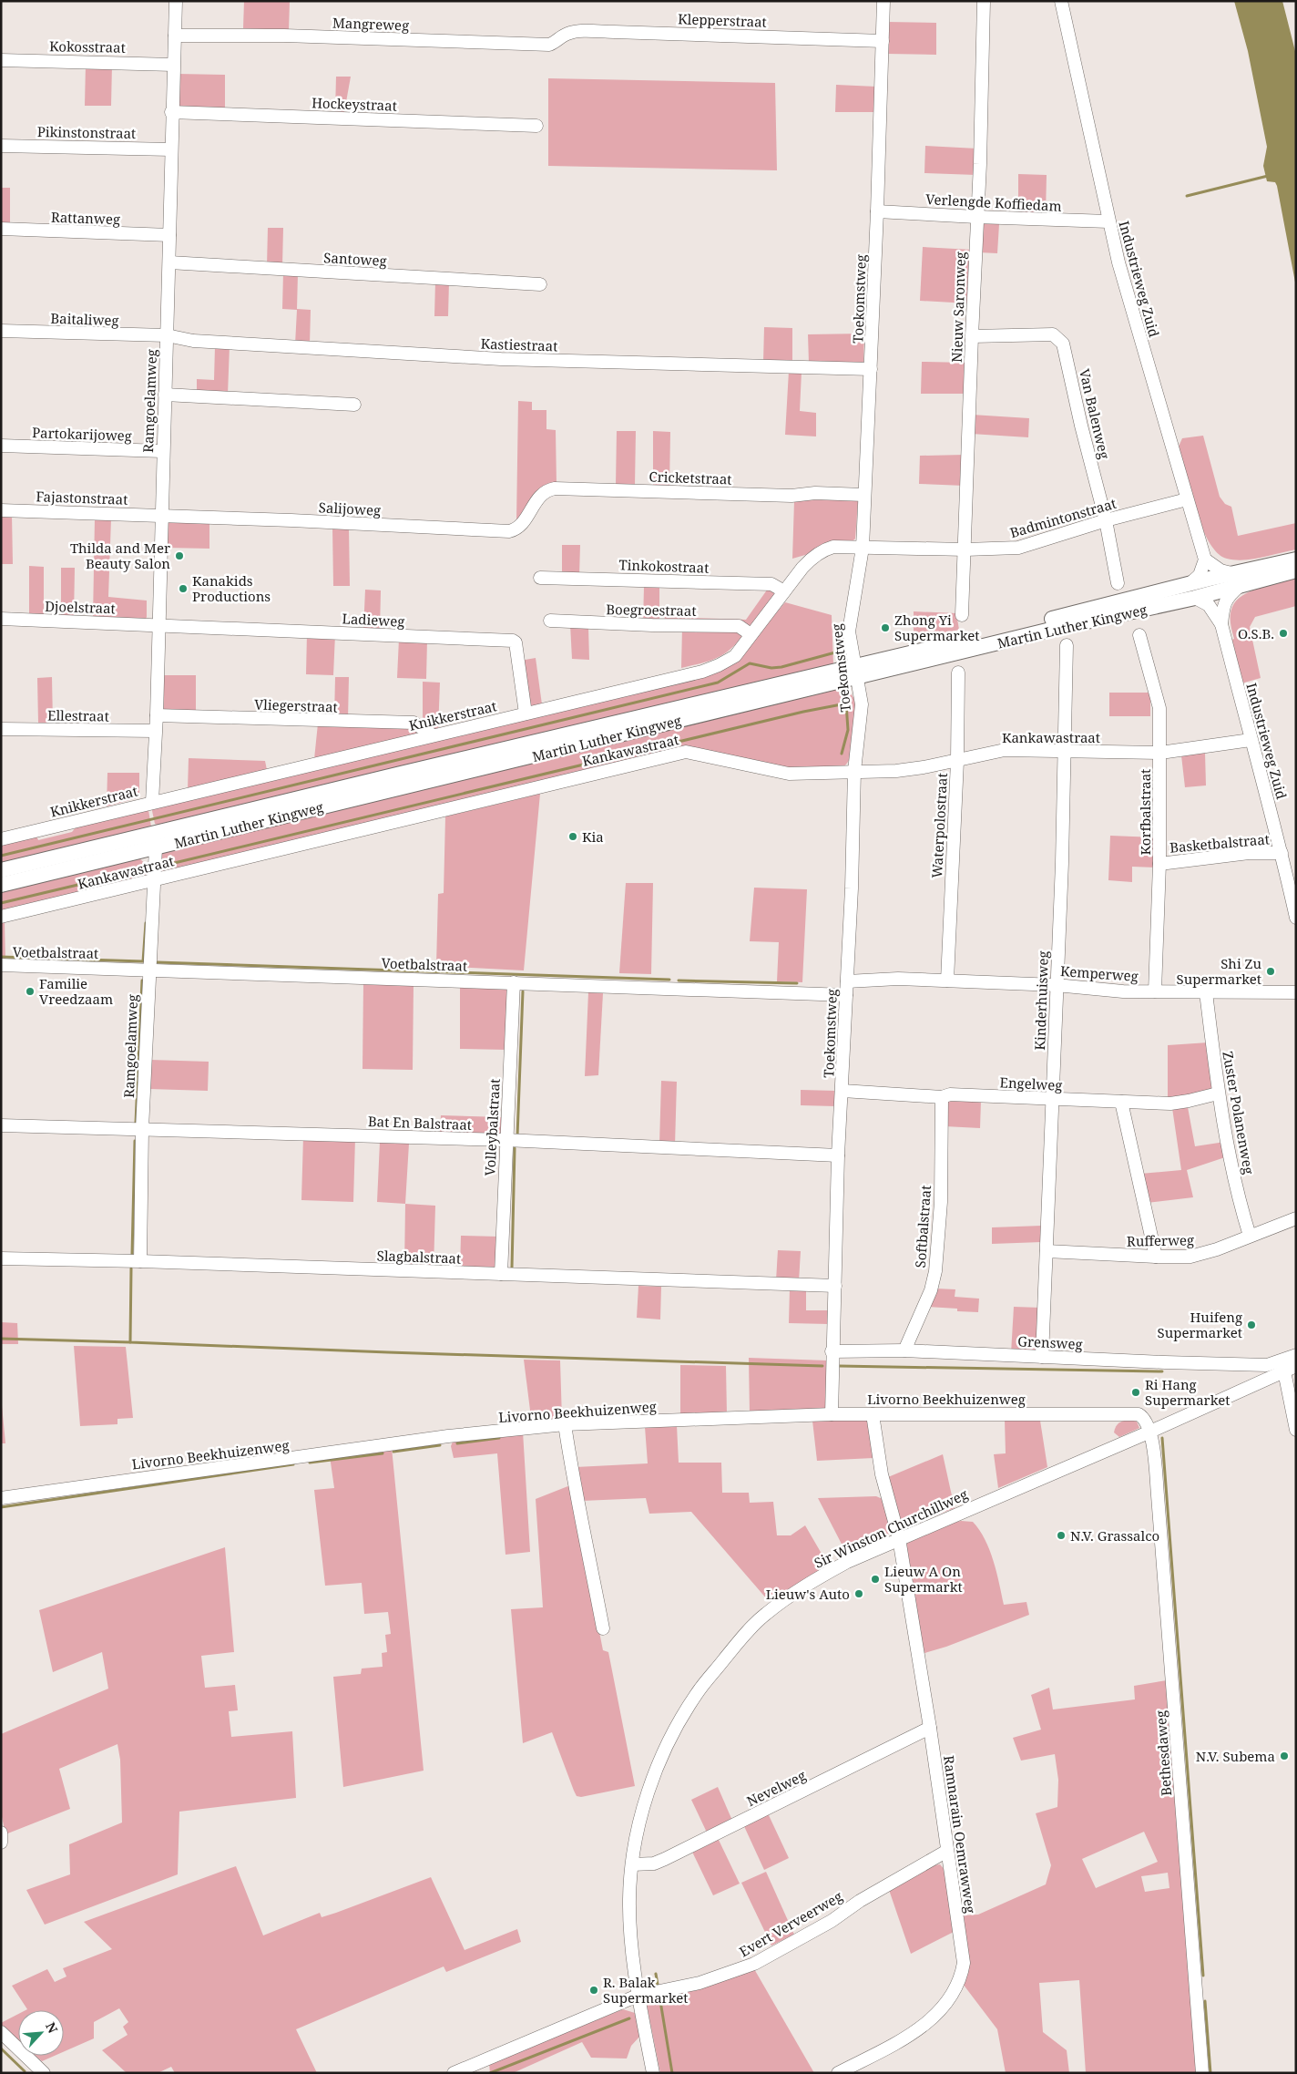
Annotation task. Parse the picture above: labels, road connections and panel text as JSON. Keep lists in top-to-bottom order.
{
  "streets": {
    "main road": ["Martin Luther Kingweg"],
    "street": [
      "Klepperstraat",
      "Mangreweg",
      "Kokosstraat",
      "Hockeystraat",
      "Pikinstonstraat",
      "Verlengde Koffiedam",
      "Rattanweg",
      "Santoweg",
      "Industrieweg Zuid",
      "Toekomstweg",
      "Nieuw Saronweg",
      "Baitaliweg",
      "Kastiestraat",
      "Ramgoelamweg",
      "Van Balenweg",
      "Partokarijoweg",
      "Cricketstraat",
      "Fajastonstraat",
      "Salijoweg",
      "Badmintonstraat",
      "Tinkokostraat",
      "Djoelstraat",
      "Boegroestraat",
      "Ladieweg",
      "Vliegerstraat",
      "Ellestraat",
      "Knikkerstraat",
      "Kankawastraat",
      "Korfbalstraat",
      "Waterpolostraat",
      "Basketbalstraat",
      "Voetbalstraat",
      "Kemperweg",
      "Kinderhuisweg",
      "Engelweg",
      "Zuster Polanenweg",
      "Bat En Balstraat",
      "Volleybalstraat",
      "Softbalstraat",
      "Rufferweg",
      "Slagbalstraat",
      "Grensweg",
      "Livorno Beekhuizenweg",
      "Sir Winston Churchillweg",
      "Bethesdaweg",
      "Nevelweg",
      "Ramnarain Oemrawweg",
      "Evert Verveerweg"
    ]
  },
  "crossings": [
    ["Klepperstraat", "Mangreweg"],
    ["Klepperstraat", "Toekomstweg"],
    ["Mangreweg", "Ramgoelamweg"],
    ["Kokosstraat", "Ramgoelamweg"],
    ["Hockeystraat", "Ramgoelamweg"],
    ["Pikinstonstraat", "Ramgoelamweg"],
    ["Verlengde Koffiedam", "Industrieweg Zuid"],
    ["Verlengde Koffiedam", "Toekomstweg"],
    ["Verlengde Koffiedam", "Nieuw Saronweg"],
    ["Rattanweg", "Ramgoelamweg"],
    ["Santoweg", "Ramgoelamweg"],
    ["Industrieweg Zuid", "Badmintonstraat"],
    ["Industrieweg Zuid", "Martin Luther Kingweg"],
    ["Industrieweg Zuid", "Kankawastraat"],
    ["Industrieweg Zuid", "Basketbalstraat"],
    ["Toekomstweg", "Kastiestraat"],
    ["Toekomstweg", "Cricketstraat"],
    ["Toekomstweg", "Badmintonstraat"],
    ["Toekomstweg", "Martin Luther Kingweg"],
    ["Toekomstweg", "Knikkerstraat"],
    ["Toekomstweg", "Kankawastraat"],
    ["Toekomstweg", "Voetbalstraat"],
    ["Toekomstweg", "Kemperweg"],
    ["Toekomstweg", "Engelweg"],
    ["Toekomstweg", "Bat En Balstraat"],
    ["Toekomstweg", "Slagbalstraat"],
    ["Toekomstweg", "Grensweg"],
    ["Toekomstweg", "Livorno Beekhuizenweg"],
    ["Nieuw Saronweg", "Van Balenweg"],
    ["Nieuw Saronweg", "Badmintonstraat"],
    ["Baitaliweg", "Kastiestraat"],
    ["Baitaliweg", "Ramgoelamweg"],
    ["Kastiestraat", "Ramgoelamweg"],
    ["Ramgoelamweg", "Partokarijoweg"],
    ["Ramgoelamweg", "Fajastonstraat"],
    ["Ramgoelamweg", "Salijoweg"],
    ["Ramgoelamweg", "Djoelstraat"],
    ["Ramgoelamweg", "Ladieweg"],
    ["Ramgoelamweg", "Martin Luther Kingweg"],
    ["Ramgoelamweg", "Vliegerstraat"],
    ["Ramgoelamweg", "Ellestraat"],
    ["Ramgoelamweg", "Knikkerstraat"],
    ["Ramgoelamweg", "Kankawastraat"],
    ["Ramgoelamweg", "Voetbalstraat"],
    ["Ramgoelamweg", "Bat En Balstraat"],
    ["Ramgoelamweg", "Slagbalstraat"],
    ["Van Balenweg", "Badmintonstraat"],
    ["Cricketstraat", "Salijoweg"],
    ["Fajastonstraat", "Salijoweg"],
    ["Badmintonstraat", "Knikkerstraat"],
    ["Tinkokostraat", "Knikkerstraat"],
    ["Djoelstraat", "Ladieweg"],
    ["Boegroestraat", "Knikkerstraat"],
    ["Ladieweg", "Knikkerstraat"],
    ["Vliegerstraat", "Knikkerstraat"],
    ["Kankawastraat", "Korfbalstraat"],
    ["Kankawastraat", "Waterpolostraat"],
    ["Kankawastraat", "Kinderhuisweg"],
    ["Korfbalstraat", "Basketbalstraat"],
    ["Korfbalstraat", "Kemperweg"],
    ["Waterpolostraat", "Kemperweg"],
    ["Voetbalstraat", "Volleybalstraat"],
    ["Kemperweg", "Kinderhuisweg"],
    ["Kemperweg", "Zuster Polanenweg"],
    ["Kinderhuisweg", "Engelweg"],
    ["Kinderhuisweg", "Rufferweg"],
    ["Kinderhuisweg", "Grensweg"],
    ["Engelweg", "Zuster Polanenweg"],
    ["Engelweg", "Softbalstraat"],
    ["Zuster Polanenweg", "Rufferweg"],
    ["Bat En Balstraat", "Volleybalstraat"],
    ["Volleybalstraat", "Slagbalstraat"],
    ["Softbalstraat", "Grensweg"],
    ["Grensweg", "Sir Winston Churchillweg"],
    ["Livorno Beekhuizenweg", "Sir Winston Churchillweg"],
    ["Livorno Beekhuizenweg", "Bethesdaweg"],
    ["Livorno Beekhuizenweg", "Ramnarain Oemrawweg"],
    ["Sir Winston Churchillweg", "Bethesdaweg"],
    ["Sir Winston Churchillweg", "Nevelweg"],
    ["Sir Winston Churchillweg", "Ramnarain Oemrawweg"],
    ["Sir Winston Churchillweg", "Evert Verveerweg"],
    ["Nevelweg", "Ramnarain Oemrawweg"],
    ["Ramnarain Oemrawweg", "Evert Verveerweg"]
  ],
  "places": [
    "Thilda and Mer Beauty Salon",
    "Kanakids Productions",
    "Zhong Yi Supermarket",
    "O.S.B.",
    "Kia",
    "Shi Zu Supermarket",
    "Familie Vreedzaam",
    "Huifeng Supermarket",
    "Ri Hang Supermarket",
    "N.V. Grassalco",
    "Lieuw A On Supermarkt",
    "Lieuw's Auto",
    "N.V. Subema",
    "R. Balak Supermarket"
  ],
  "north": "top right"
}
